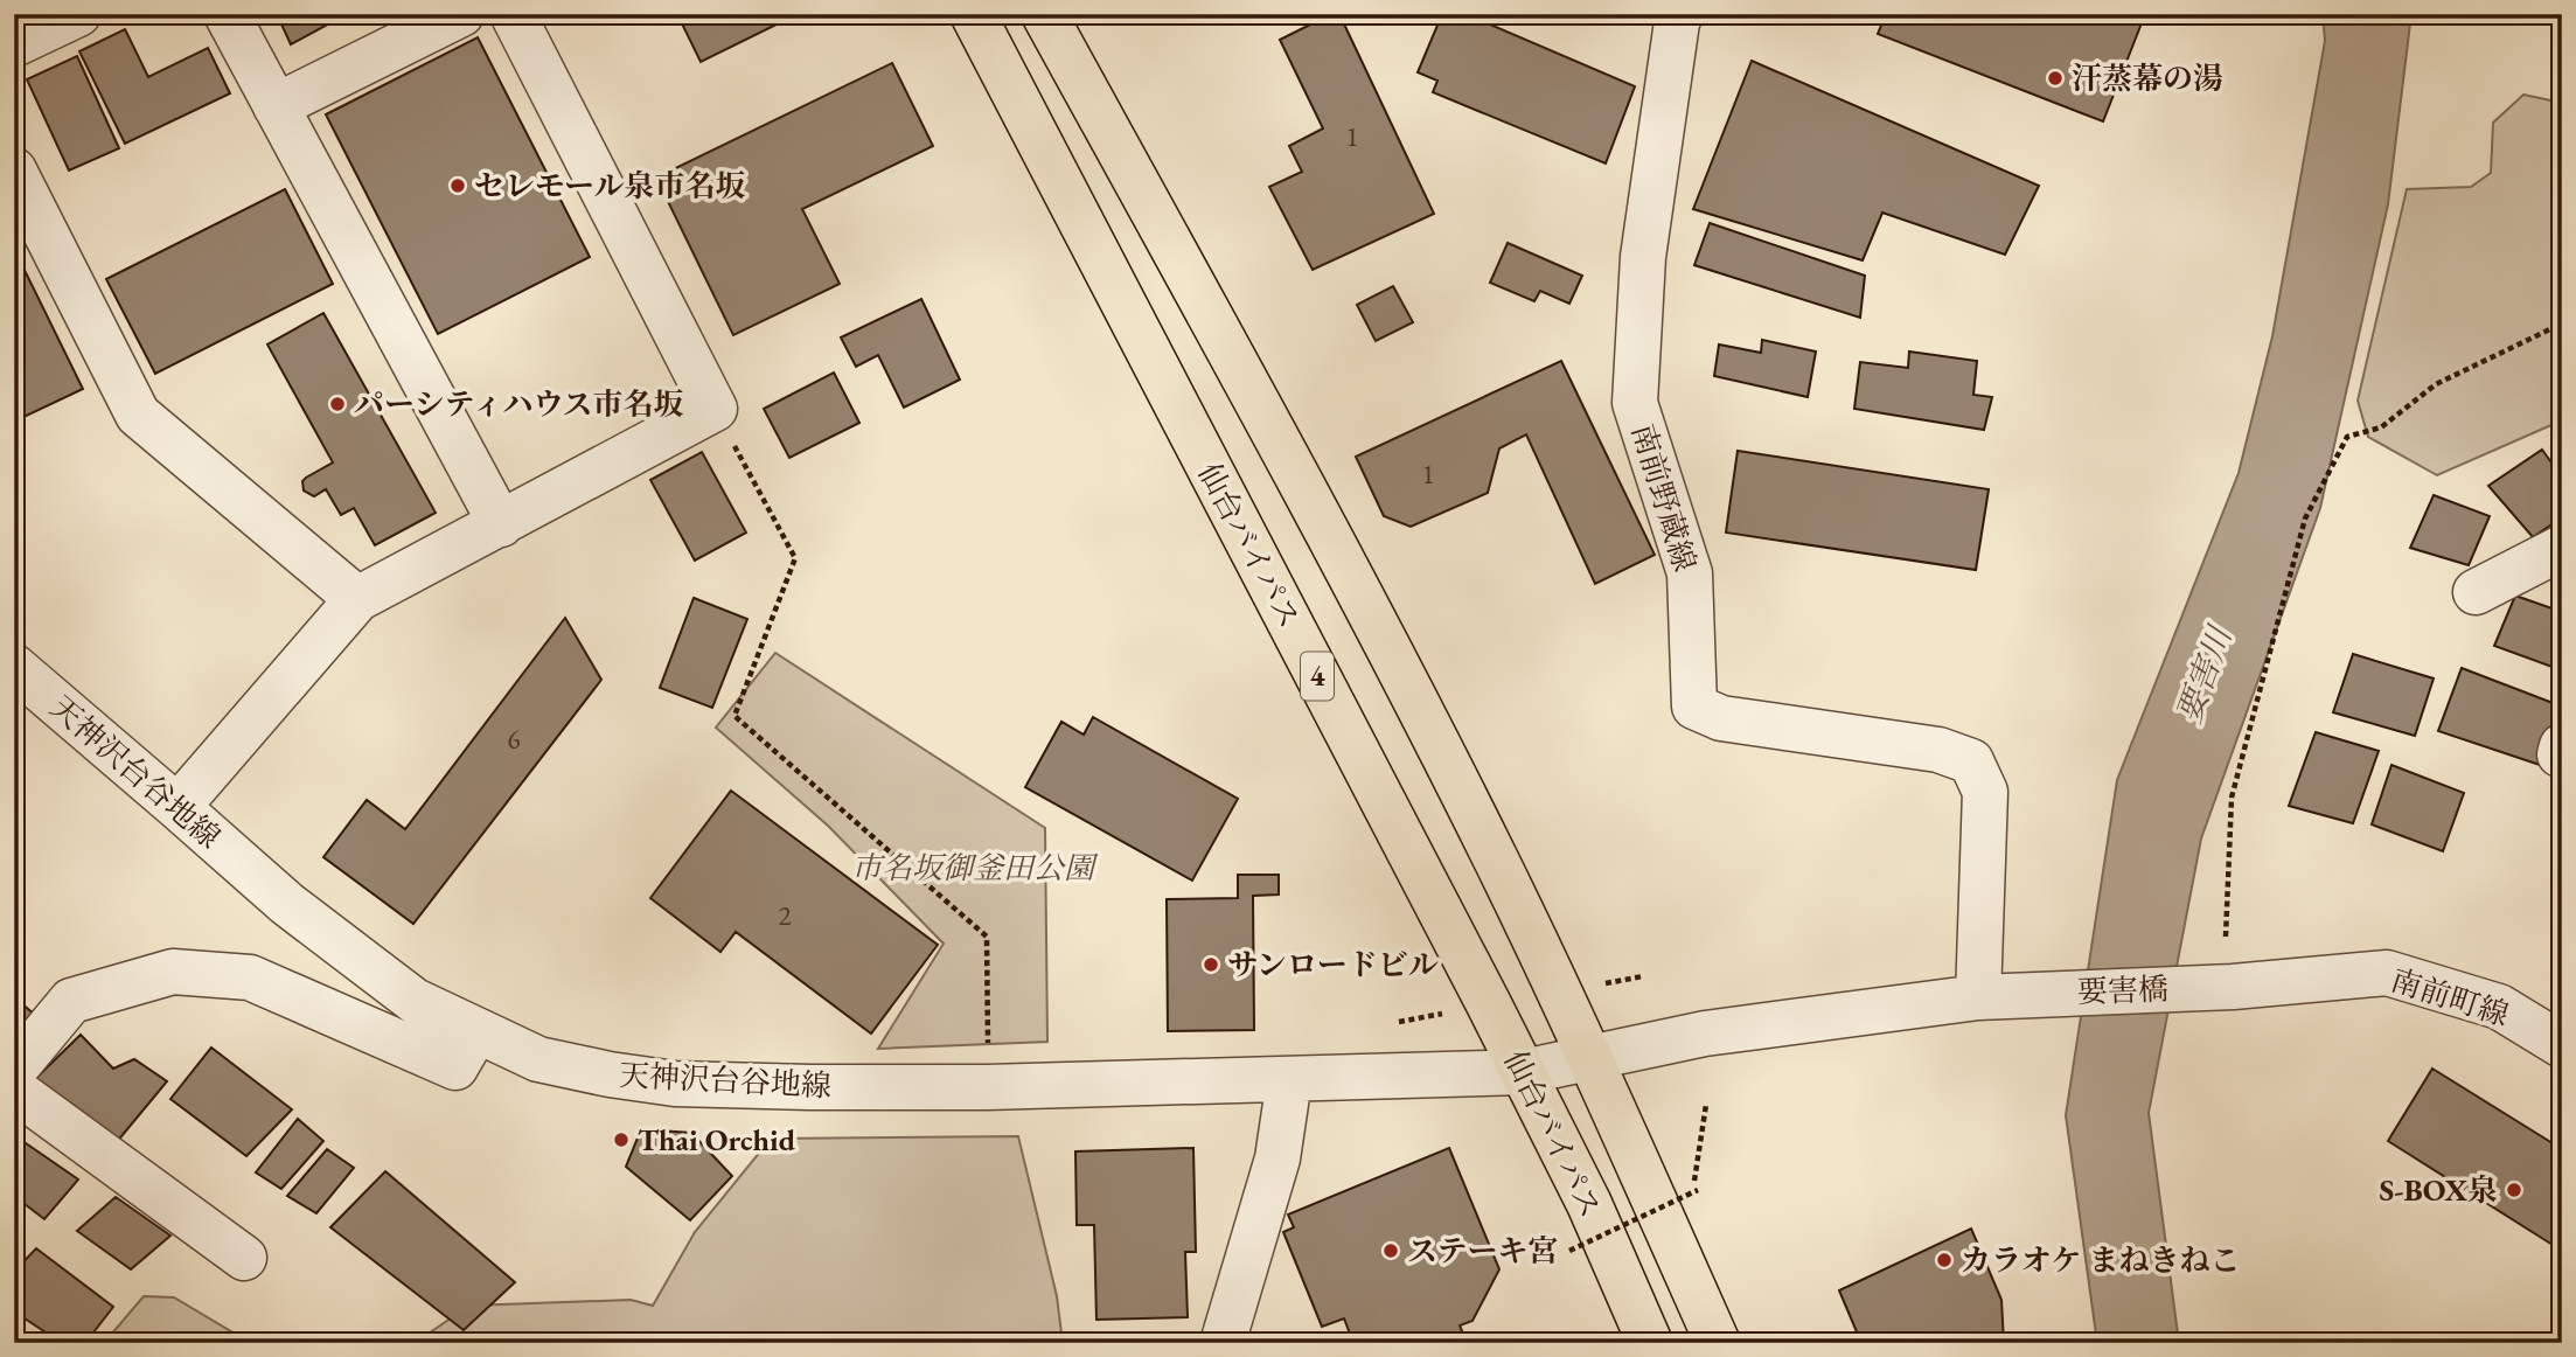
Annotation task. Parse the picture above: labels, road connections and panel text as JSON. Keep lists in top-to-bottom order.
{
  "streets": {
    "highway": ["仙台バイパス", "4"],
    "street": [
      "南前野蔵線",
      "天神沢台谷地線",
      "要害橋",
      "南前町線"
    ]
  },
  "crossings": [
    ["南前野蔵線", "要害橋"],
    ["仙台バイパス", "天神沢台谷地線"],
    ["仙台バイパス", "要害橋"],
    ["天神沢台谷地線", "要害橋"],
    ["要害橋", "南前町線"]
  ],
  "water": ["要害川"],
  "parks": ["市名坂御釜田公園"],
  "places": [
    "汗蒸幕の湯",
    "セレモール泉市名坂",
    "パーシティハウス市名坂",
    "サンロードビル",
    "Thai Orchid",
    "S-BOX泉",
    "ステーキ宮",
    "カラオケ まねきねこ"
  ],
  "house_numbers": [
    "1",
    "1",
    "6",
    "2"
  ]
}
